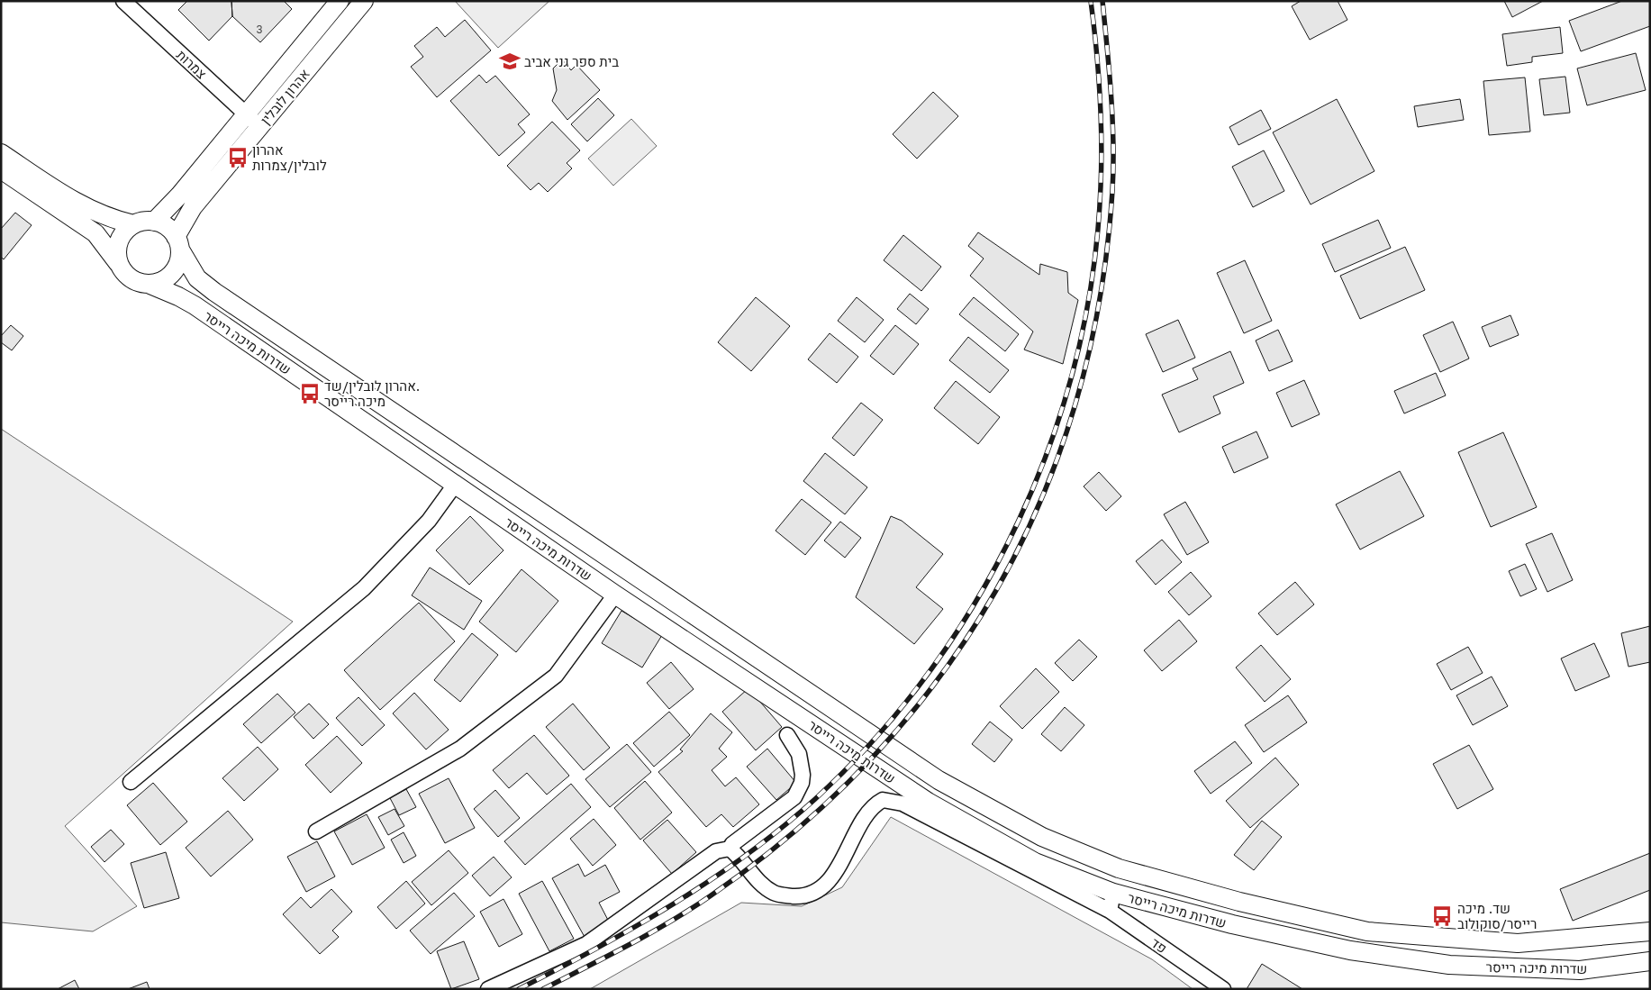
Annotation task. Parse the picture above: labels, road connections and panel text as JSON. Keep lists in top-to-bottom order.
{
  "streets": {
    "street": [
      "צמרות",
      "אהרון לובלין",
      "שדרות מיכה רייסר",
      "פד"
    ]
  },
  "crossings": [
    ["צמרות", "אהרון לובלין"],
    ["אהרון לובלין", "שדרות מיכה רייסר"]
  ],
  "places": {
    "school or university": ["בית ספר גני אביב"],
    "bus stop": ["אהרון לובלין/צמרות", "אהרון לובלין/שד. מיכה רייסר", "שד. מיכה רייסר/סוקולוב"]
  },
  "house_numbers": ["3"]
}
